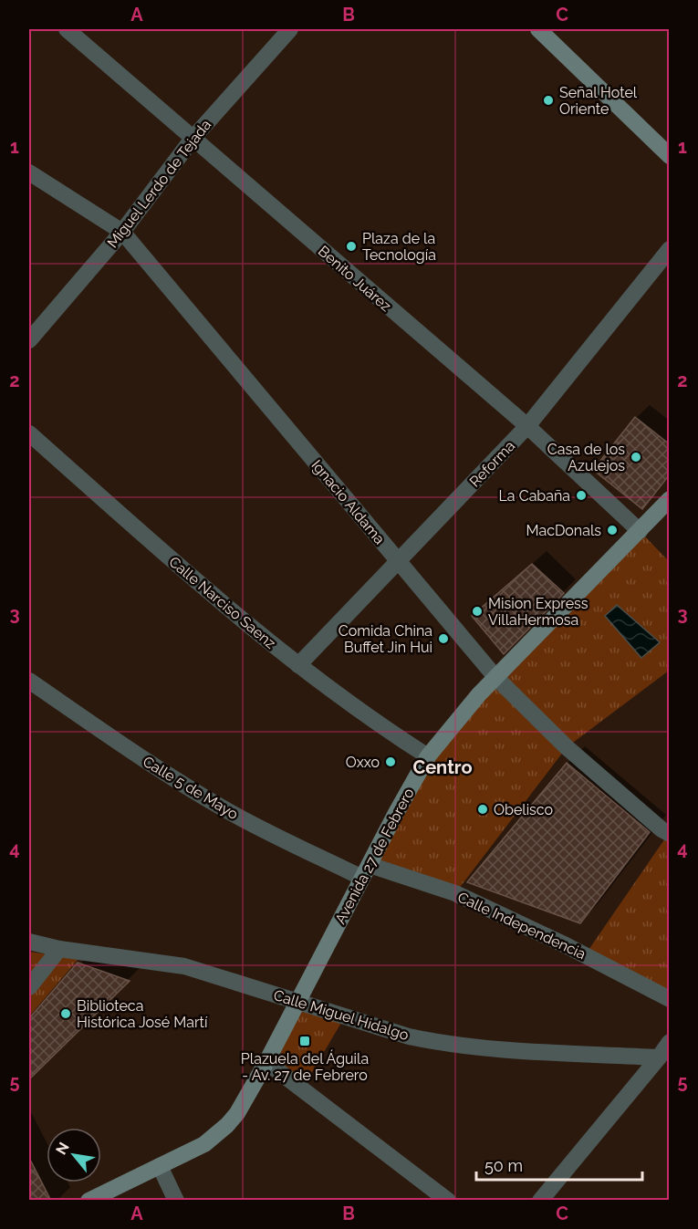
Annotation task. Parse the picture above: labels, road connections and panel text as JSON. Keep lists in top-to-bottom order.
{
  "streets": {
    "main road": ["Avenida 27 de Febrero"],
    "street": [
      "Miguel Lerdo de Tejada",
      "Benito Juárez",
      "Reforma",
      "Ignacio Aldama",
      "Calle Narciso Saenz",
      "Calle 5 de Mayo",
      "Calle Independencia",
      "Calle Miguel Hidalgo"
    ]
  },
  "crossings": [
    ["Miguel Lerdo de Tejada", "Benito Juárez"],
    ["Miguel Lerdo de Tejada", "Ignacio Aldama"],
    ["Benito Juárez", "Reforma"],
    ["Benito Juárez", "Avenida 27 de Febrero"],
    ["Reforma", "Ignacio Aldama"],
    ["Reforma", "Calle Narciso Saenz"],
    ["Ignacio Aldama", "Avenida 27 de Febrero"],
    ["Calle Narciso Saenz", "Avenida 27 de Febrero"],
    ["Calle 5 de Mayo", "Avenida 27 de Febrero"],
    ["Calle 5 de Mayo", "Calle Independencia"],
    ["Avenida 27 de Febrero", "Calle Independencia"],
    ["Avenida 27 de Febrero", "Calle Miguel Hidalgo"]
  ],
  "districts": ["Centro"],
  "places": {
    "other": [
      "Señal Hotel Oriente",
      "Plaza de la Tecnología",
      "Casa de los Azulejos",
      "La Cabaña",
      "MacDonals",
      "Mision Express VillaHermosa",
      "Comida China Buffet Jin Hui",
      "Oxxo",
      "Obelisco",
      "Biblioteca Histórica José Martí"
    ],
    "transit": ["Plazuela del Águila - Av. 27 de Febrero"]
  },
  "scale_bar": "50 m",
  "north": "top left",
  "grid": {
    "columns": ["A", "B", "C"],
    "rows": [
      "1",
      "2",
      "3",
      "4",
      "5"
    ]
  }
}
